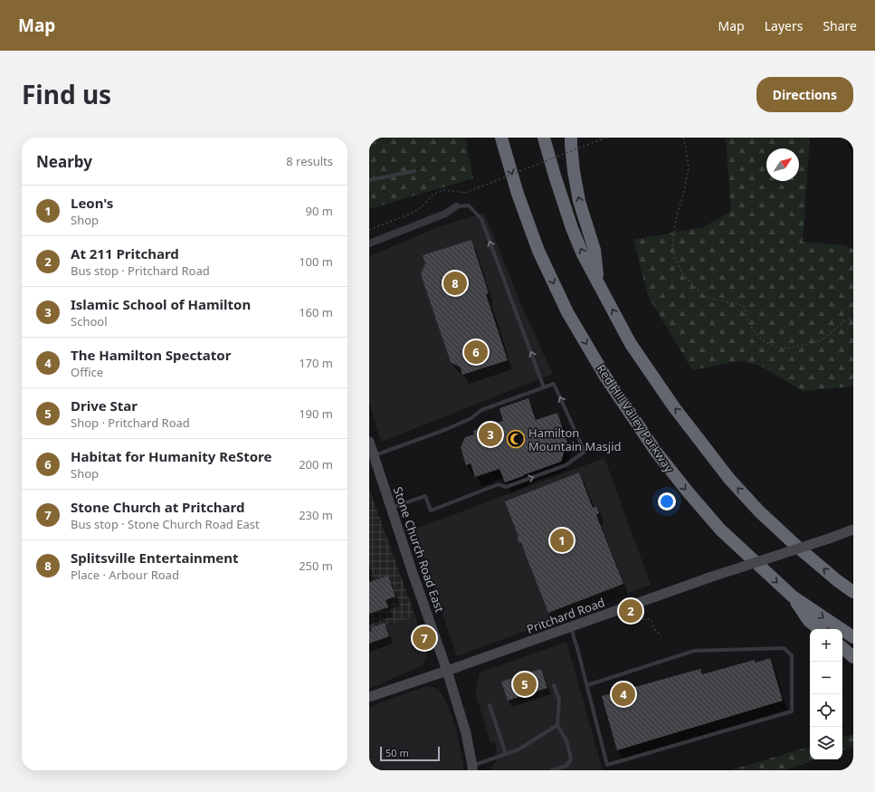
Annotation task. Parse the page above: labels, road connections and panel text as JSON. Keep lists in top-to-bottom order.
{
  "streets": {
    "highway": ["Red Hill Valley Parkway"],
    "main road": ["Stone Church Road East", "Pritchard Road"]
  },
  "crossings": [
    ["Stone Church Road East", "Pritchard Road"]
  ],
  "places": {
    "mosque": ["Hamilton Mountain Masjid"]
  },
  "scale_bar": "50 m",
  "north": "top right",
  "page": {
    "header": "Map",
    "nav": ["Map", "Layers", "Share"],
    "title": "Find us",
    "buttons": "Directions",
    "heading": ["Nearby", "8 results"],
    "list": [
      {
        "mark": "1",
        "name": "Leon's",
        "note": "Shop",
        "value": "90 m"
      },
      {
        "mark": "2",
        "name": "At 211 Pritchard",
        "note": "Bus stop · Pritchard Road",
        "value": "100 m"
      },
      {
        "mark": "3",
        "name": "Islamic School of Hamilton",
        "note": "School",
        "value": "160 m"
      },
      {
        "mark": "4",
        "name": "The Hamilton Spectator",
        "note": "Office",
        "value": "170 m"
      },
      {
        "mark": "5",
        "name": "Drive Star",
        "note": "Shop · Pritchard Road",
        "value": "190 m"
      },
      {
        "mark": "6",
        "name": "Habitat for Humanity ReStore",
        "note": "Shop",
        "value": "200 m"
      },
      {
        "mark": "7",
        "name": "Stone Church at Pritchard",
        "note": "Bus stop · Stone Church Road East",
        "value": "230 m"
      },
      {
        "mark": "8",
        "name": "Splitsville Entertainment",
        "note": "Place · Arbour Road",
        "value": "250 m"
      }
    ],
    "pins": [
      "8",
      "6",
      "3",
      "1",
      "2",
      "7",
      "5",
      "4"
    ],
    "map_buttons": ["+", "−"],
    "scale": "50 m"
  }
}
